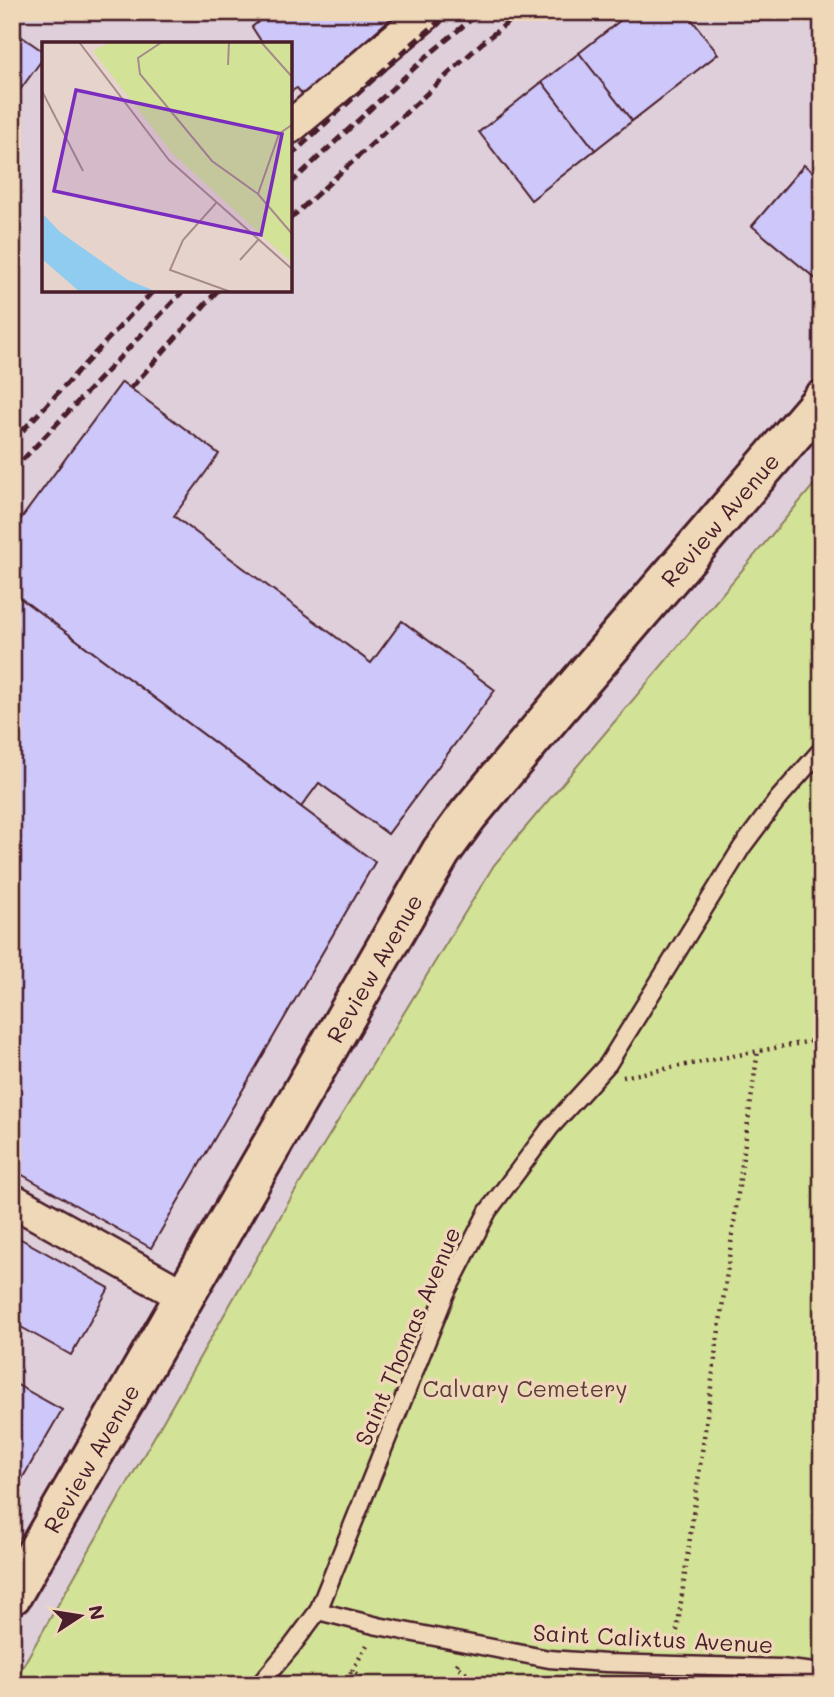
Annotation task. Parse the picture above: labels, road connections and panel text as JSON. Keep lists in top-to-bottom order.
{
  "streets": {
    "main road": ["Review Avenue"],
    "lane": ["Saint Thomas Avenue", "Saint Calixtus Avenue"]
  },
  "crossings": [
    ["Saint Thomas Avenue", "Saint Calixtus Avenue"]
  ],
  "parks": ["Calvary Cemetery"],
  "north": "right"
}
